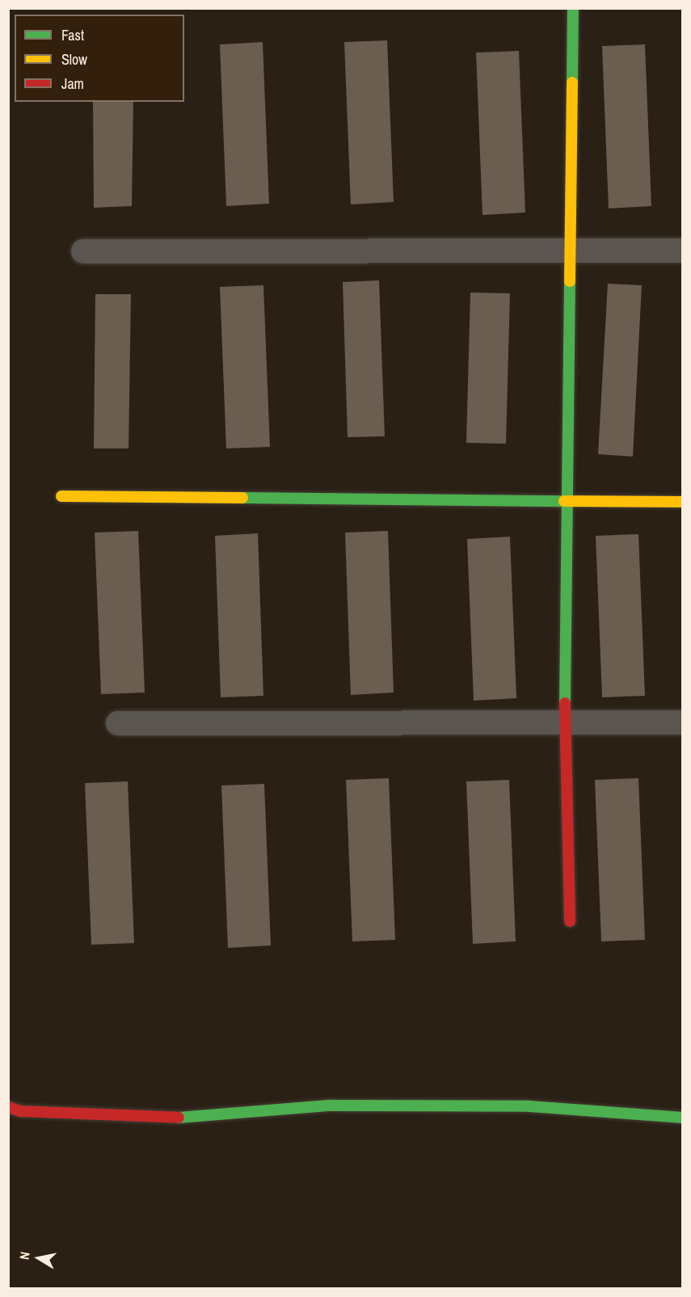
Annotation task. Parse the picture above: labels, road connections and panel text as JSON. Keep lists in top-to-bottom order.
{
  "legend": ["Fast", "Slow", "Jam"],
  "north": "left"
}
